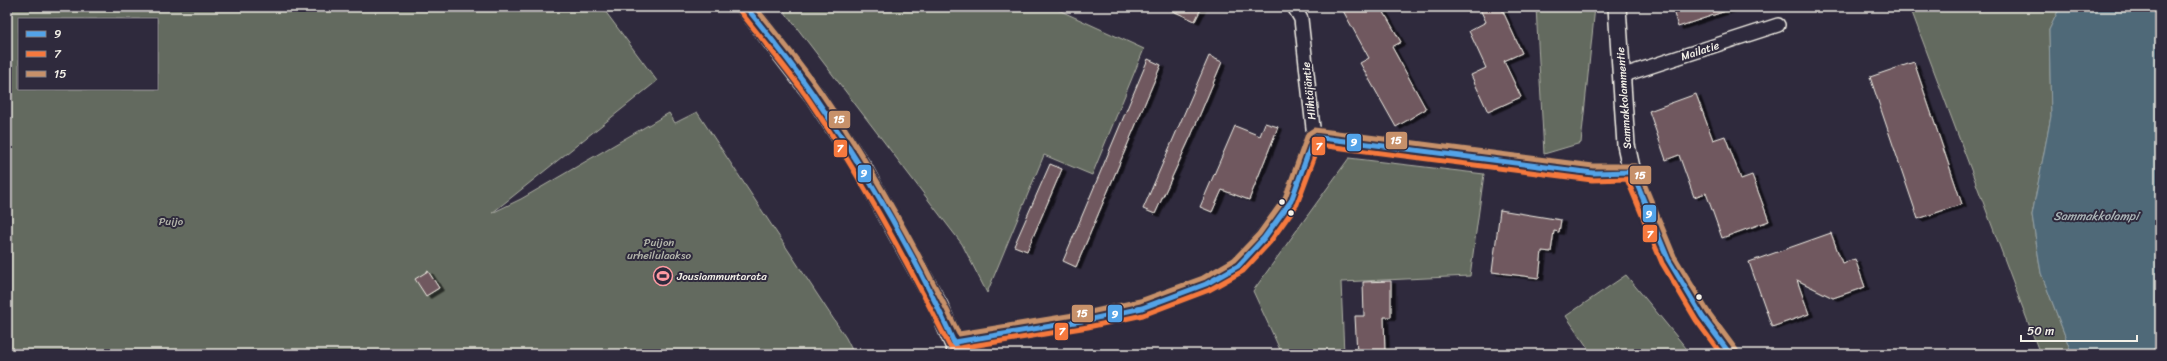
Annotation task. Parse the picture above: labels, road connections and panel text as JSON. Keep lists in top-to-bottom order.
{
  "streets": {
    "street": ["Mailatie", "Hiihtäjäntie", "Sammakkolammentie"]
  },
  "crossings": [
    ["Mailatie", "Sammakkolammentie"]
  ],
  "water": ["Sammakkolampi"],
  "parks": ["Puijo", "Puijon urheilulaakso"],
  "places": {
    "sports": ["Jousiammuntarata"]
  },
  "lines": ["transit line 9", "transit line 15", "transit line 7"],
  "legend": ["9", "7", "15"],
  "scale_bar": "50 m"
}
